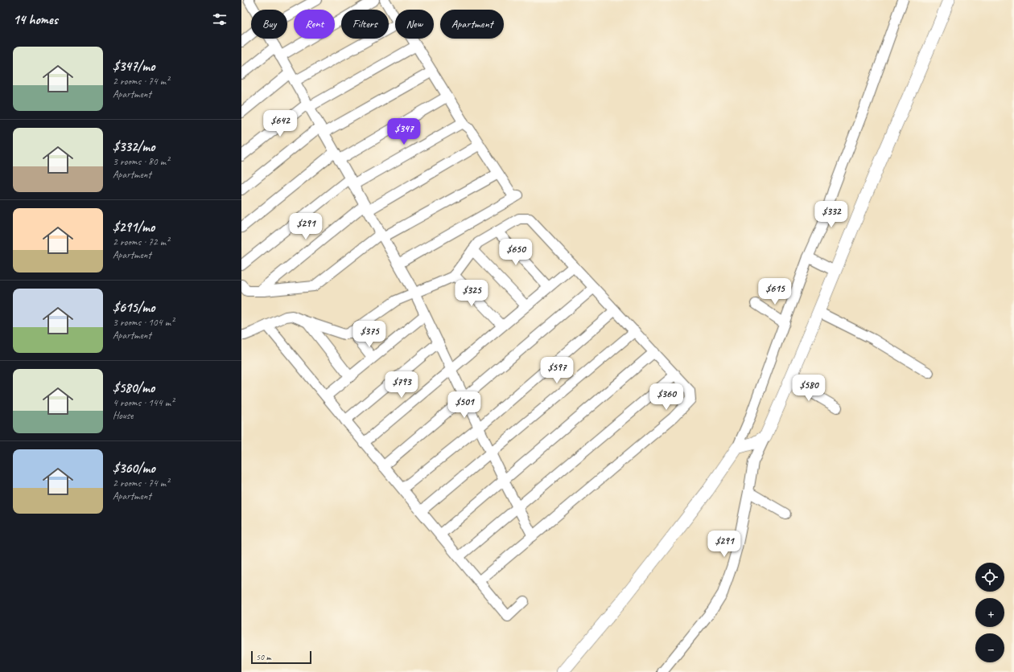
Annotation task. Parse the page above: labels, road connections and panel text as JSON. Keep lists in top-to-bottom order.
{
  "scale_bar": "50 m",
  "page": {
    "heading": "14 homes",
    "chip": [
      "Buy",
      "Rent",
      "Filters",
      "New",
      "Apartment"
    ],
    "list": [
      {
        "name": "$347/mo",
        "note": "2 rooms · 74 m² · Apartment"
      },
      {
        "name": "$332/mo",
        "note": "3 rooms · 80 m² · Apartment"
      },
      {
        "name": "$291/mo",
        "note": "2 rooms · 72 m² · Apartment"
      },
      {
        "name": "$615/mo",
        "note": "3 rooms · 104 m² · Apartment"
      },
      {
        "name": "$580/mo",
        "note": "4 rooms · 144 m² · House"
      },
      {
        "name": "$360/mo",
        "note": "2 rooms · 74 m² · Apartment"
      }
    ],
    "price": [
      "$642",
      "$347",
      "$332",
      "$291",
      "$650",
      "$615",
      "$325",
      "$375",
      "$597",
      "$793",
      "$580",
      "$360",
      "$501",
      "$291"
    ],
    "map_buttons": ["+", "−"],
    "scale": "50 m"
  }
}
